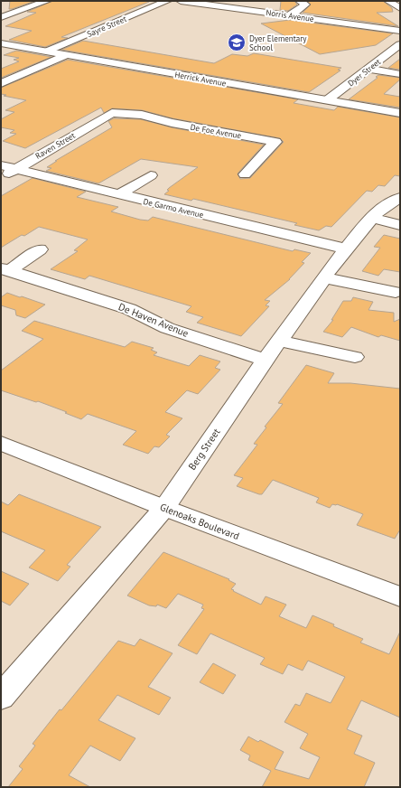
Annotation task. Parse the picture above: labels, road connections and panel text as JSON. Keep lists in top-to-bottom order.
{
  "streets": {
    "street": [
      "Norris Avenue",
      "Sayre Street",
      "Dyer Street",
      "Herrick Avenue",
      "De Foe Avenue",
      "Raven Street",
      "De Garmo Avenue",
      "De Haven Avenue",
      "Berg Street",
      "Glenoaks Boulevard"
    ]
  },
  "crossings": [
    ["Sayre Street", "Herrick Avenue"],
    ["Dyer Street", "Herrick Avenue"],
    ["De Foe Avenue", "Raven Street"],
    ["Raven Street", "De Garmo Avenue"],
    ["De Garmo Avenue", "Berg Street"],
    ["De Haven Avenue", "Berg Street"],
    ["Berg Street", "Glenoaks Boulevard"]
  ],
  "places": {
    "school or university": ["Dyer Elementary School"]
  }
}
